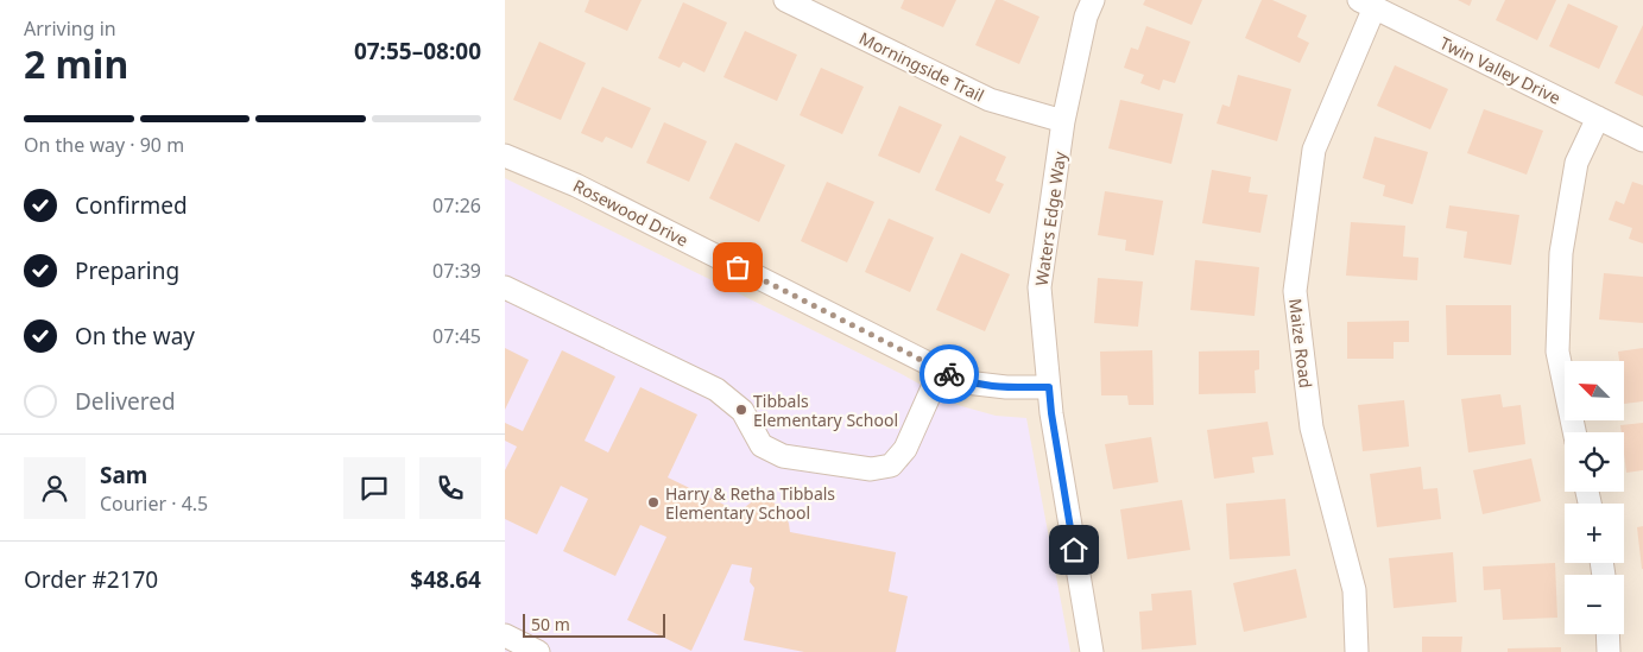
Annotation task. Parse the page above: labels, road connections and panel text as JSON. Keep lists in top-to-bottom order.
{
  "streets": {
    "street": [
      "Morningside Trail",
      "Twin Valley Drive",
      "Rosewood Drive",
      "Waters Edge Way",
      "Maize Road"
    ]
  },
  "crossings": [
    ["Morningside Trail", "Waters Edge Way"],
    ["Twin Valley Drive", "Maize Road"],
    ["Rosewood Drive", "Waters Edge Way"]
  ],
  "places": ["Tibbals Elementary School", "Harry & Retha Tibbals Elementary School"],
  "scale_bar": "50 m",
  "north": "top left",
  "page": {
    "heading": ["2 min", "Arriving in", "07:55–08:00"],
    "panel": [
      "Sam",
      "Courier · 4.5",
      "Order #2170",
      "$48.64"
    ],
    "bar": "On the way · 90 m",
    "list": [
      ["Confirmed", "07:26"],
      ["Preparing", "07:39"],
      ["On the way", "07:45"],
      "Delivered"
    ],
    "map_buttons": ["+", "−"],
    "scale": "50 m"
  }
}
